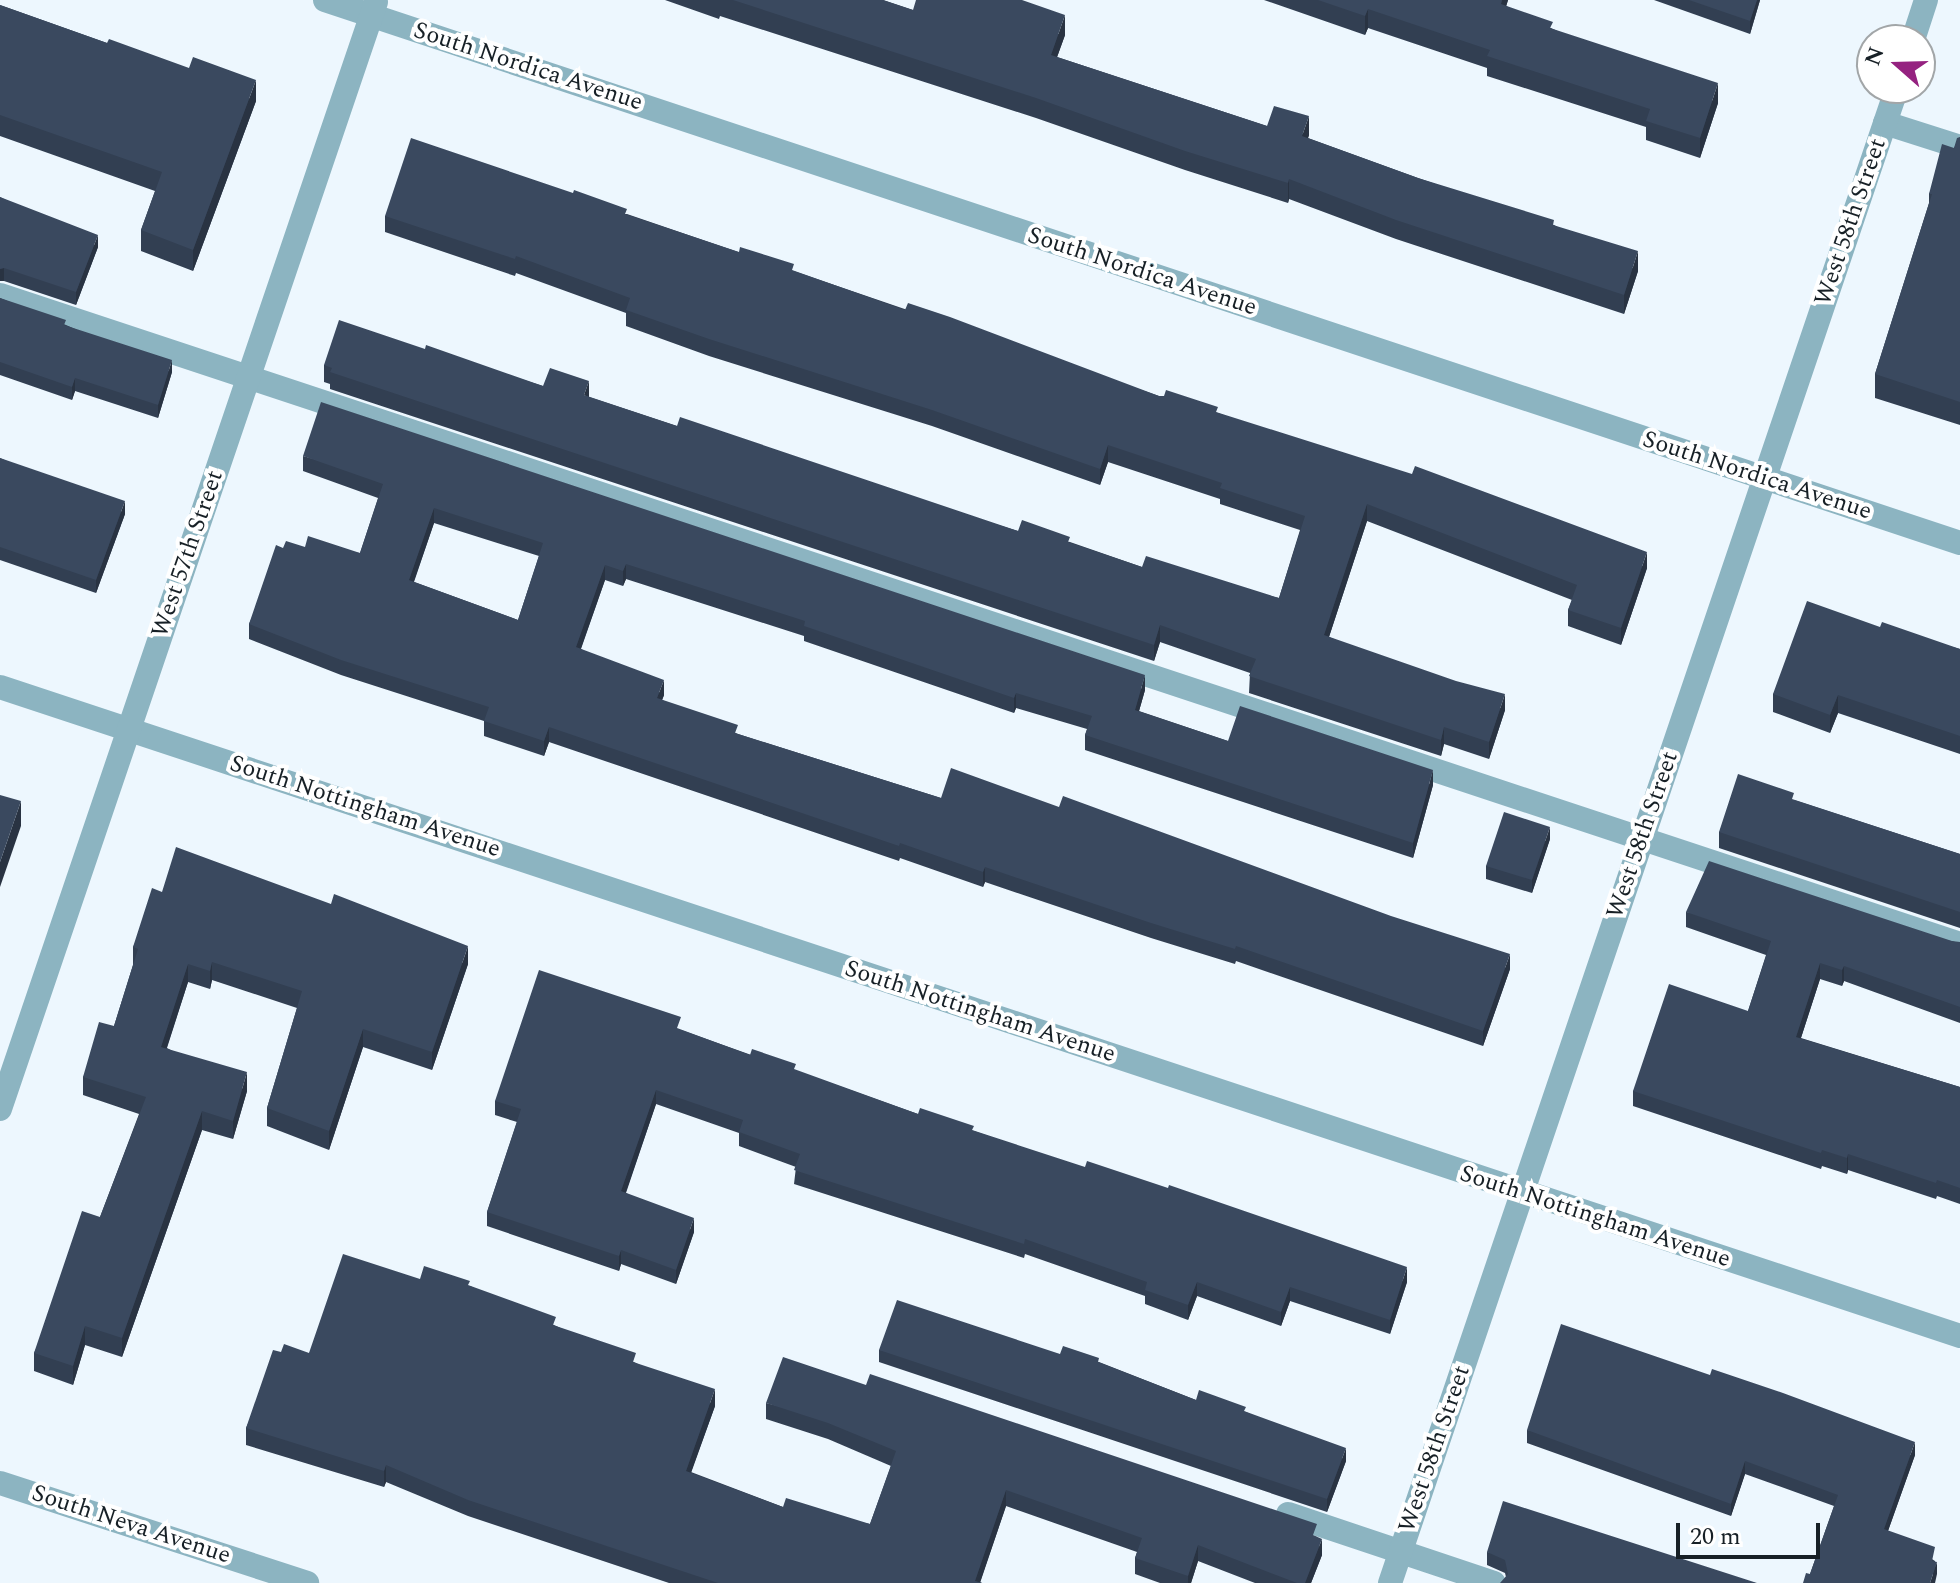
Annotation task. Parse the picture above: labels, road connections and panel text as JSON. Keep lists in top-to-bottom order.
{
  "streets": {
    "street": [
      "South Nordica Avenue",
      "West 58th Street",
      "West 57th Street",
      "South Nottingham Avenue",
      "South Neva Avenue"
    ]
  },
  "crossings": [
    ["South Nordica Avenue", "West 58th Street"],
    ["South Nordica Avenue", "West 57th Street"],
    ["West 58th Street", "South Nottingham Avenue"],
    ["West 57th Street", "South Nottingham Avenue"]
  ],
  "scale_bar": "20 m",
  "north": "left"
}
